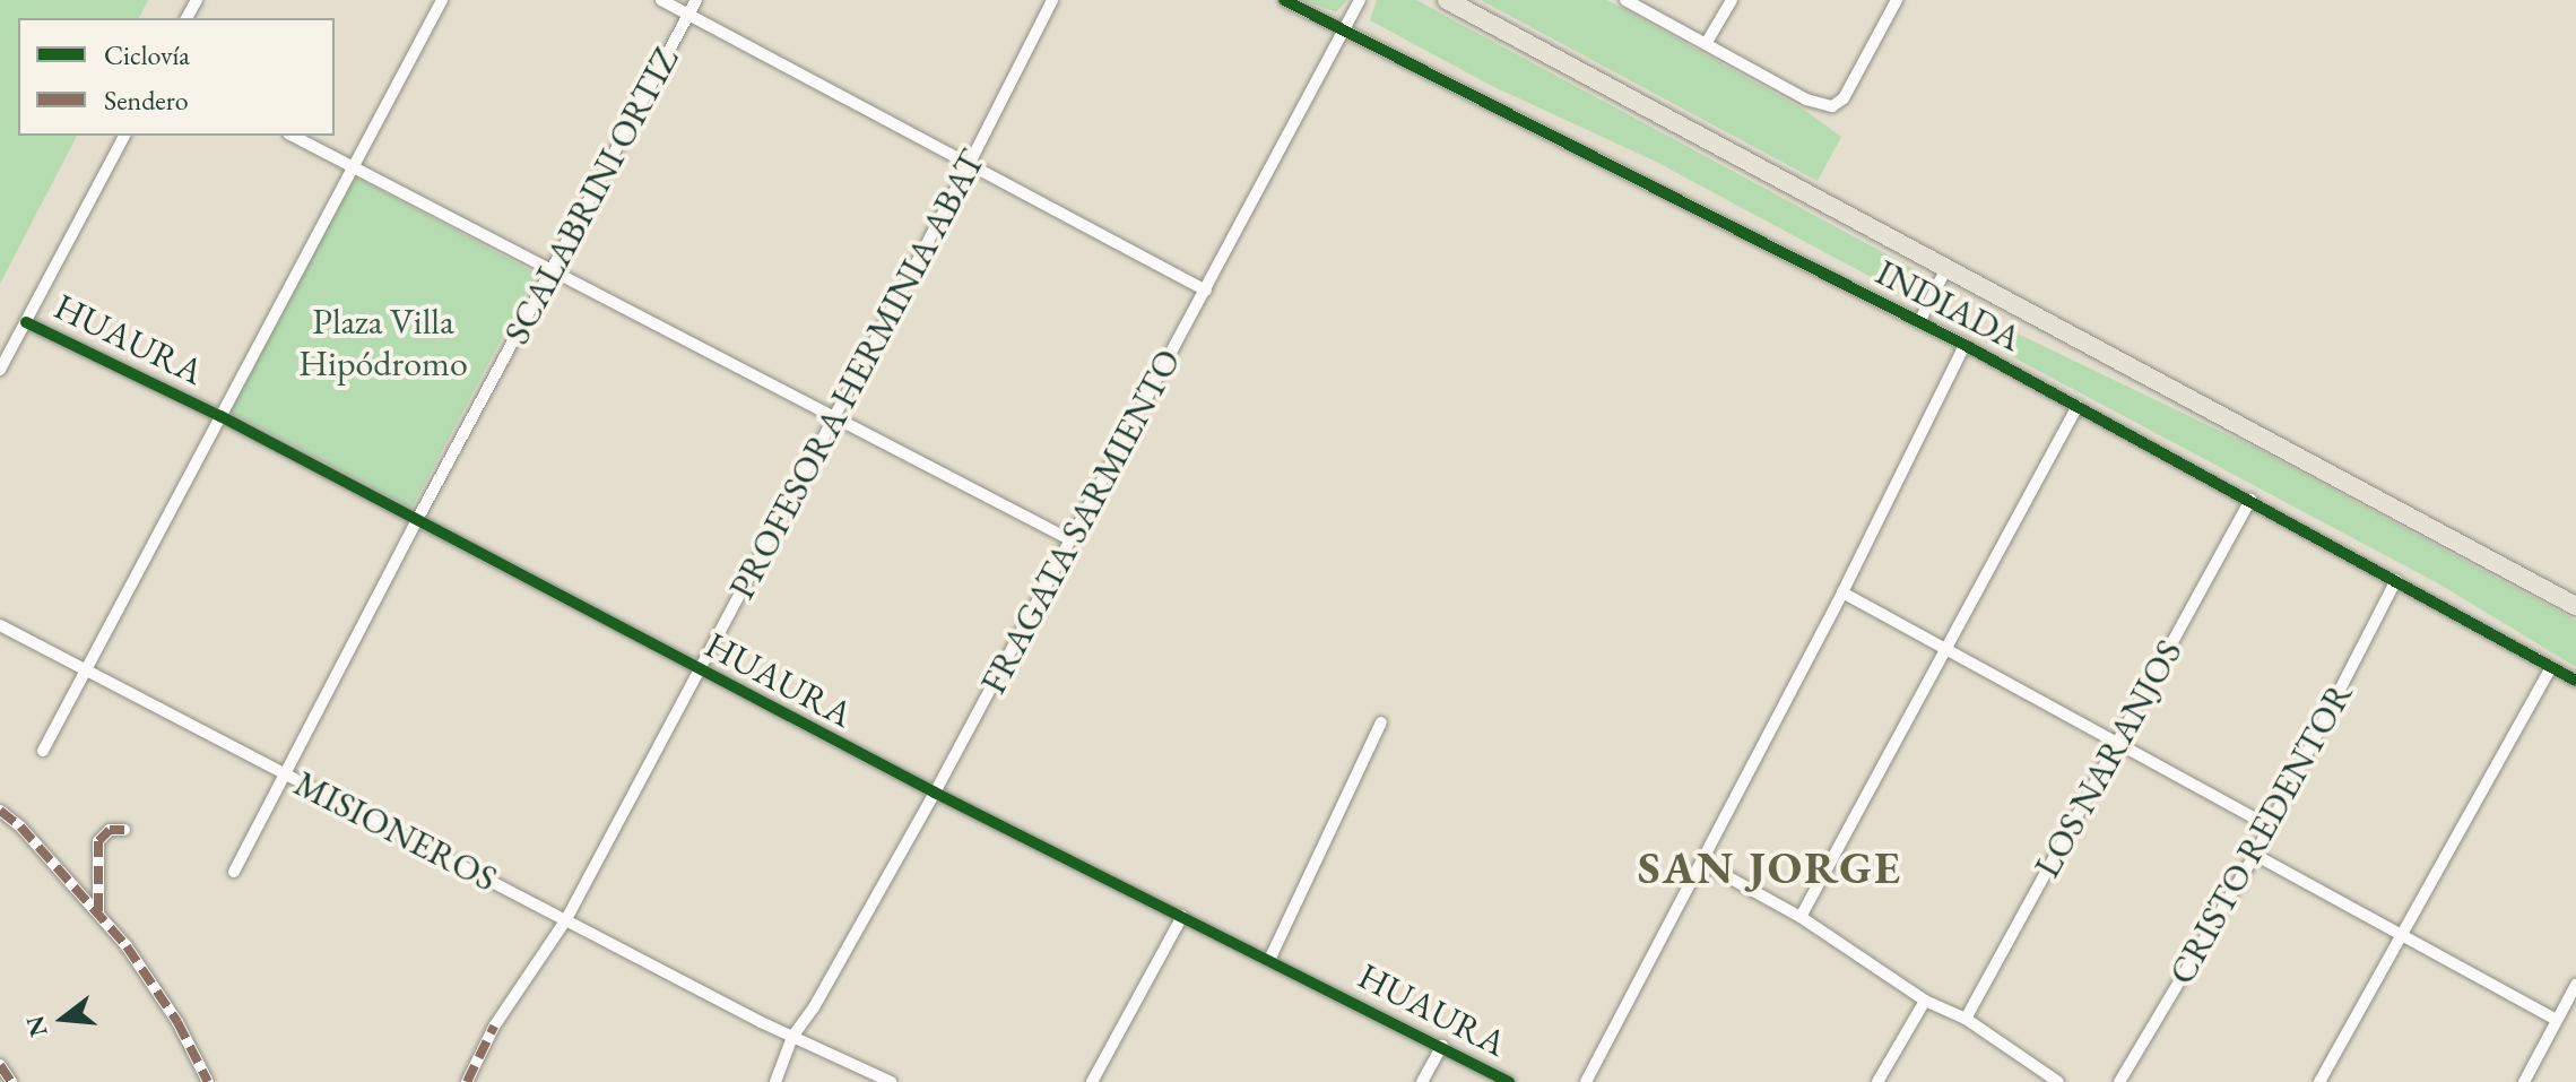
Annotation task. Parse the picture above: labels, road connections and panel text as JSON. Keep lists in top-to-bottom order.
{
  "streets": {
    "street": [
      "SCALABRINI ORTIZ",
      "INDIADA",
      "HUAURA",
      "PROFESORA HERMINIA ABAT",
      "FRAGATA SARMIENTO",
      "LOS NARANJOS",
      "MISIONEROS",
      "CRISTO REDENTOR"
    ]
  },
  "crossings": [
    ["SCALABRINI ORTIZ", "HUAURA"],
    ["SCALABRINI ORTIZ", "MISIONEROS"],
    ["INDIADA", "FRAGATA SARMIENTO"],
    ["INDIADA", "LOS NARANJOS"],
    ["INDIADA", "CRISTO REDENTOR"],
    ["HUAURA", "PROFESORA HERMINIA ABAT"],
    ["HUAURA", "FRAGATA SARMIENTO"],
    ["PROFESORA HERMINIA ABAT", "MISIONEROS"],
    ["FRAGATA SARMIENTO", "MISIONEROS"]
  ],
  "districts": ["SAN JORGE"],
  "parks": ["Plaza Villa Hipódromo"],
  "legend": ["Ciclovía", "Sendero"],
  "north": "left"
}
